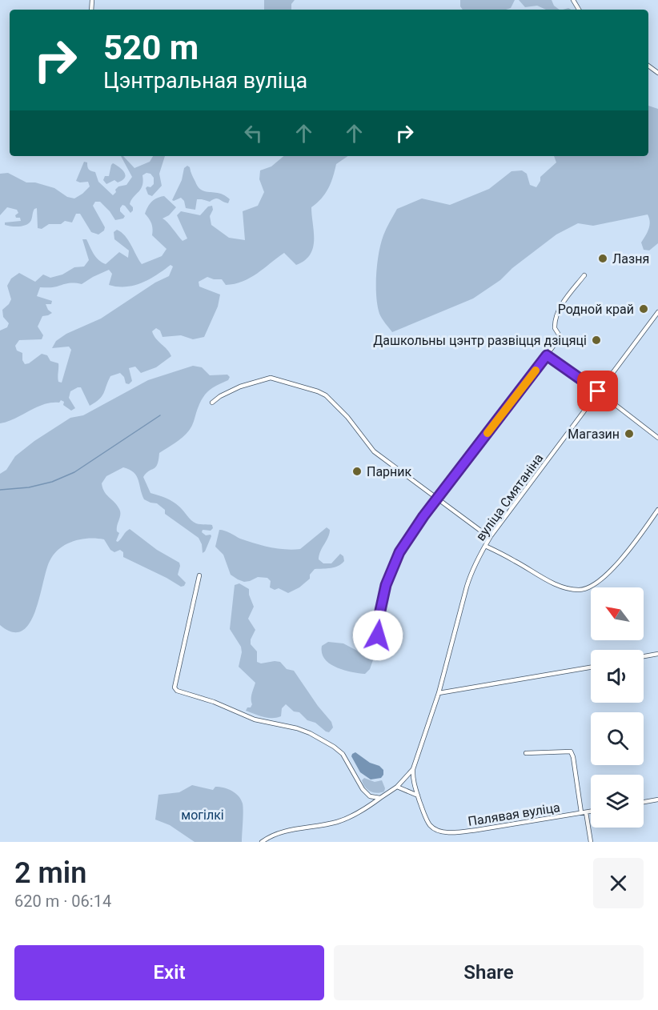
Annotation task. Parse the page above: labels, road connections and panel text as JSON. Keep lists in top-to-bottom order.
{
  "streets": {
    "street": ["вуліца Смятаніна", "Палявая вуліца"]
  },
  "crossings": [
    ["вуліца Смятаніна", "Палявая вуліца"]
  ],
  "parks": ["могілкі"],
  "places": [
    "Лазня",
    "Родной край",
    "Дашкольны цэнтр развіцця дзіцяці",
    "Магазин",
    "Парник"
  ],
  "north": "top left",
  "page": {
    "turn": ["520 m", "Цэнтральная вуліца"],
    "heading": ["2 min", "620 m · 06:14"],
    "buttons": ["Exit", "Share"]
  }
}
